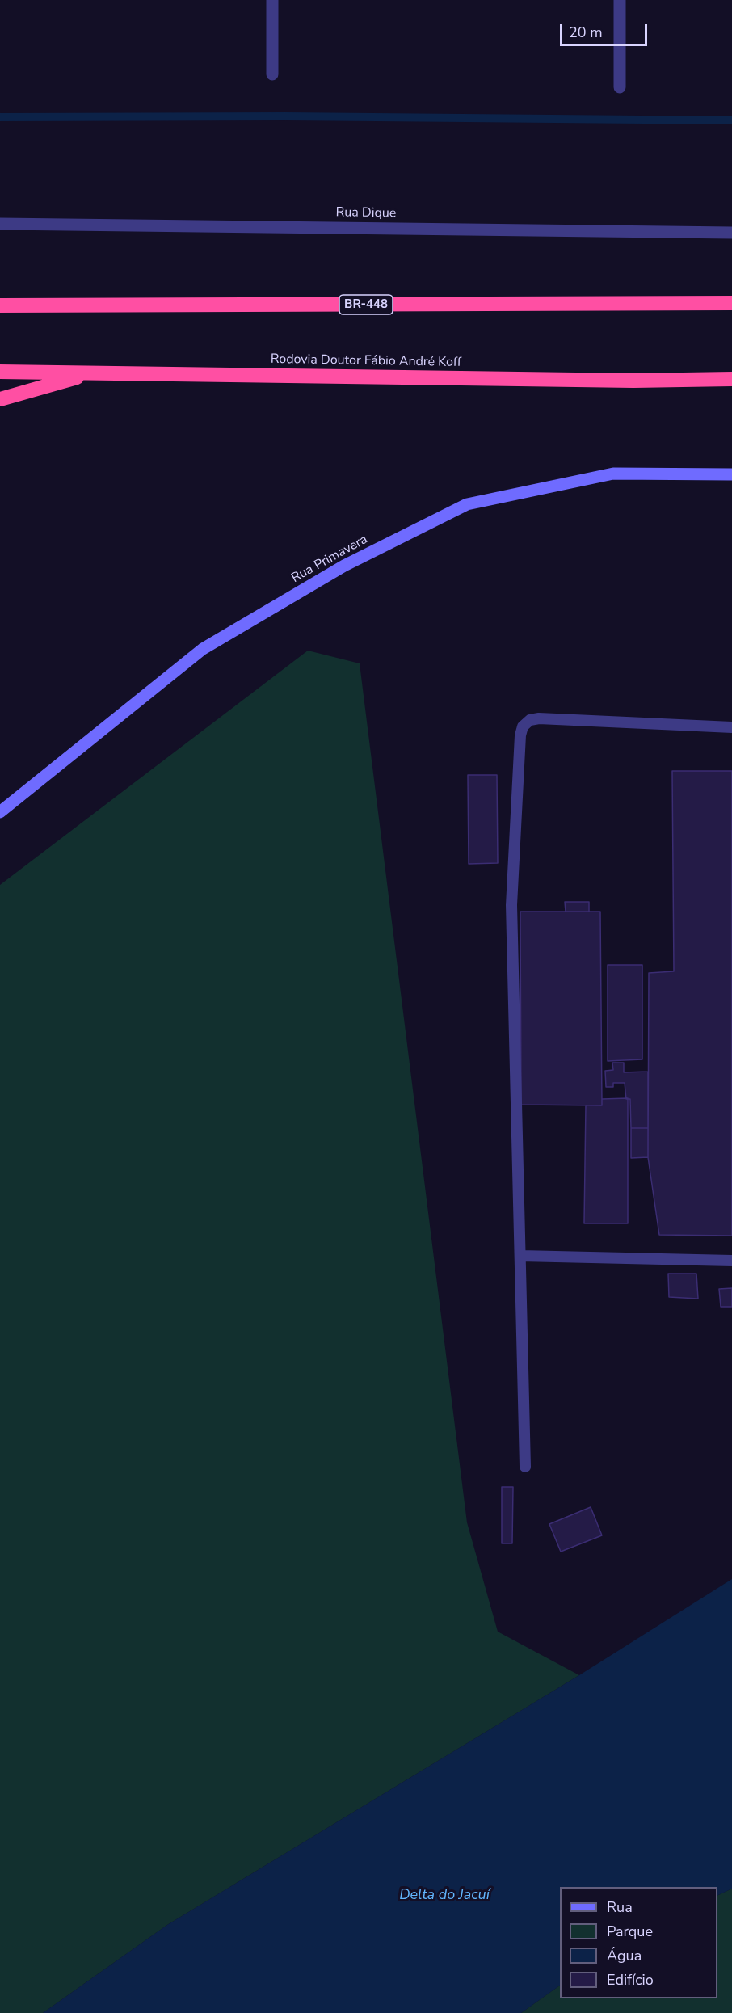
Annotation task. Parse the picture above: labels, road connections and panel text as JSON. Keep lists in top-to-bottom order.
{
  "streets": {
    "highway": ["BR-448", "Rodovia Doutor Fábio André Koff"],
    "main road": ["Rua Primavera"],
    "street": ["Rua Dique"]
  },
  "water": ["Delta do Jacuí"],
  "legend": [
    "Rua",
    "Parque",
    "Água",
    "Edifício"
  ],
  "scale_bar": "20 m"
}
